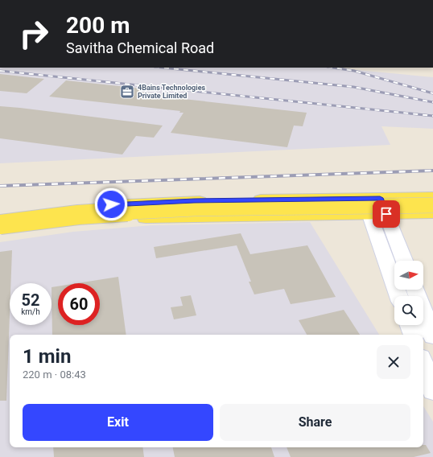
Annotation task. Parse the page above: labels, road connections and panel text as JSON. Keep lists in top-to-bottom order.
{
  "places": {
    "office": ["4Bains Technologies Private Limited"]
  },
  "north": "right",
  "page": {
    "turn": ["200 m", "Savitha Chemical Road"],
    "speed": "52 km/h",
    "limit": "60",
    "heading": ["1 min", "220 m · 08:43"],
    "buttons": ["Exit", "Share"]
  }
}
